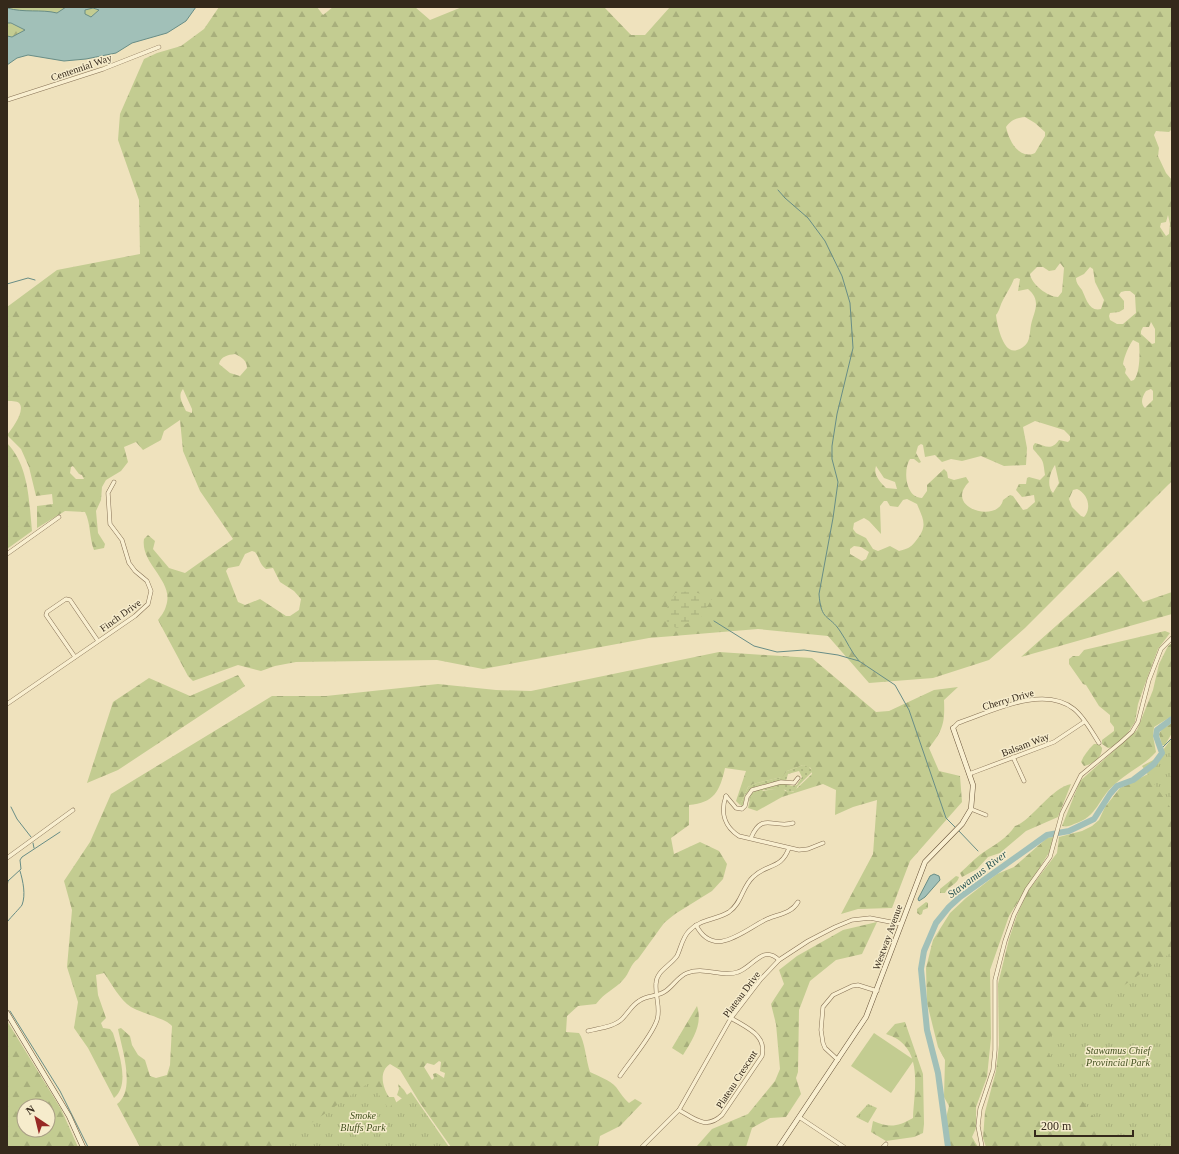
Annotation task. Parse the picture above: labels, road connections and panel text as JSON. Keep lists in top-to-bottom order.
{
  "streets": {
    "street": [
      "Centennial Way",
      "Finch Drive",
      "Cherry Drive",
      "Balsam Way",
      "Westway Avenue",
      "Plateau Drive",
      "Plateau Crescent"
    ]
  },
  "crossings": [
    ["Cherry Drive", "Balsam Way"],
    ["Cherry Drive", "Westway Avenue"],
    ["Balsam Way", "Westway Avenue"],
    ["Westway Avenue", "Plateau Drive"],
    ["Plateau Drive", "Plateau Crescent"]
  ],
  "water": ["Stawamus River"],
  "parks": ["Stawamus Chief Provincial Park", "Smoke Bluffs Park"],
  "scale_bar": "200 m",
  "north": "top left"
}
